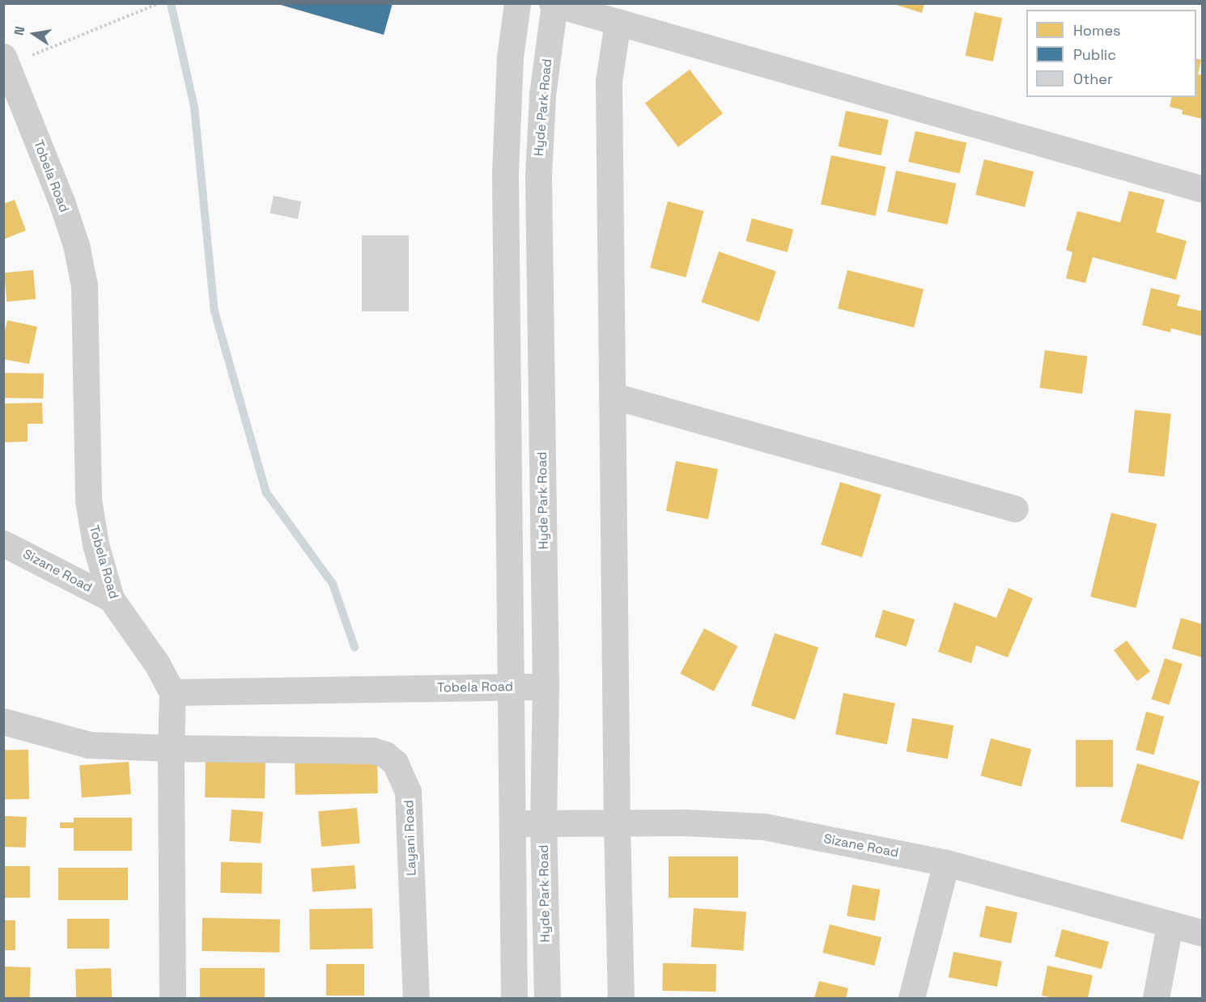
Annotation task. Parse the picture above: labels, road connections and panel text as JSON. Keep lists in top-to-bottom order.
{
  "streets": {
    "street": [
      "Hyde Park Road",
      "Tobela Road",
      "Sizane Road",
      "Layani Road"
    ]
  },
  "crossings": [
    ["Hyde Park Road", "Tobela Road"],
    ["Hyde Park Road", "Sizane Road"],
    ["Tobela Road", "Sizane Road"]
  ],
  "legend": ["Homes", "Public", "Other"],
  "north": "left"
}
